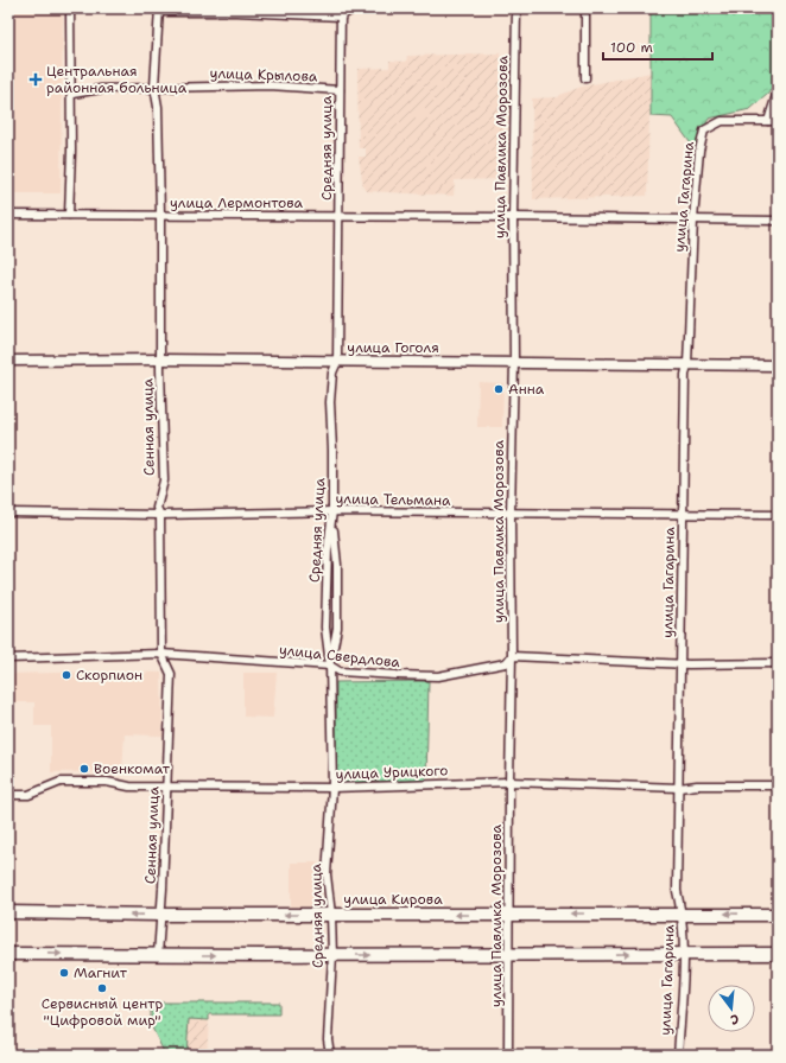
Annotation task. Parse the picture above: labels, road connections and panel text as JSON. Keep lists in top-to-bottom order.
{
  "streets": {
    "main road": ["улица Кирова"],
    "street": [
      "улица Крылова",
      "улица Павлика Морозова",
      "Средняя улица",
      "улица Гагарина",
      "улица Лермонтова",
      "улица Гоголя",
      "Сенная улица",
      "улица Тельмана",
      "улица Свердлова",
      "улица Урицкого"
    ]
  },
  "crossings": [
    ["улица Крылова", "Средняя улица"],
    ["улица Крылова", "Сенная улица"],
    ["улица Павлика Морозова", "улица Лермонтова"],
    ["улица Павлика Морозова", "улица Гоголя"],
    ["улица Павлика Морозова", "улица Тельмана"],
    ["улица Павлика Морозова", "улица Свердлова"],
    ["улица Павлика Морозова", "улица Урицкого"],
    ["улица Павлика Морозова", "улица Кирова"],
    ["Средняя улица", "улица Лермонтова"],
    ["Средняя улица", "улица Гоголя"],
    ["Средняя улица", "улица Тельмана"],
    ["Средняя улица", "улица Свердлова"],
    ["Средняя улица", "улица Урицкого"],
    ["Средняя улица", "улица Кирова"],
    ["улица Гагарина", "улица Лермонтова"],
    ["улица Гагарина", "улица Гоголя"],
    ["улица Гагарина", "улица Тельмана"],
    ["улица Гагарина", "улица Свердлова"],
    ["улица Гагарина", "улица Урицкого"],
    ["улица Гагарина", "улица Кирова"],
    ["улица Лермонтова", "Сенная улица"],
    ["улица Гоголя", "Сенная улица"],
    ["Сенная улица", "улица Тельмана"],
    ["Сенная улица", "улица Свердлова"],
    ["Сенная улица", "улица Урицкого"],
    ["Сенная улица", "улица Кирова"]
  ],
  "places": {
    "health": ["Центральная районная больница"],
    "other": [
      "Анна",
      "Скорпион",
      "Военкомат",
      "Магнит",
      "Сервисный центр \"Цифровой мир\""
    ]
  },
  "scale_bar": "100 m",
  "north": "bottom"
}
